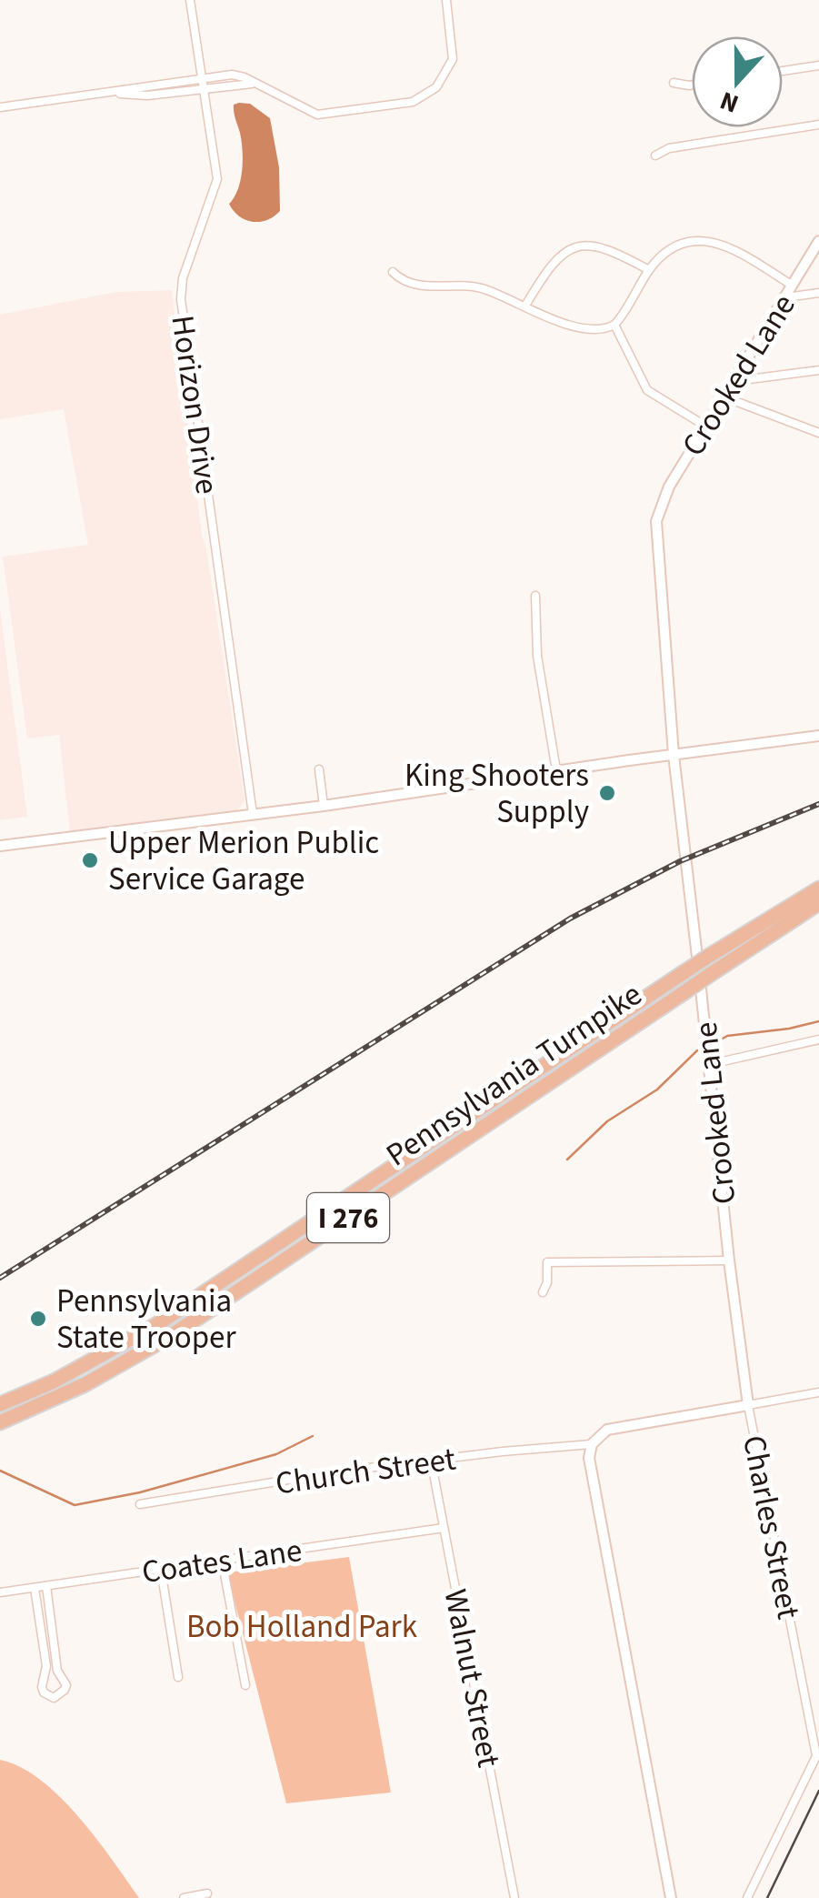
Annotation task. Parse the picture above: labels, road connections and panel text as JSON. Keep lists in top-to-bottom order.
{
  "streets": {
    "highway": ["Pennsylvania Turnpike", "I 276"],
    "street": [
      "Crooked Lane",
      "Horizon Drive",
      "Church Street",
      "Charles Street",
      "Coates Lane",
      "Walnut Street"
    ]
  },
  "crossings": [
    ["Crooked Lane", "Charles Street"],
    ["Church Street", "Walnut Street"],
    ["Coates Lane", "Walnut Street"]
  ],
  "parks": ["Bob Holland Park"],
  "places": ["King Shooters Supply", "Upper Merion Public Service Garage", "Pennsylvania State Trooper"],
  "north": "bottom"
}
